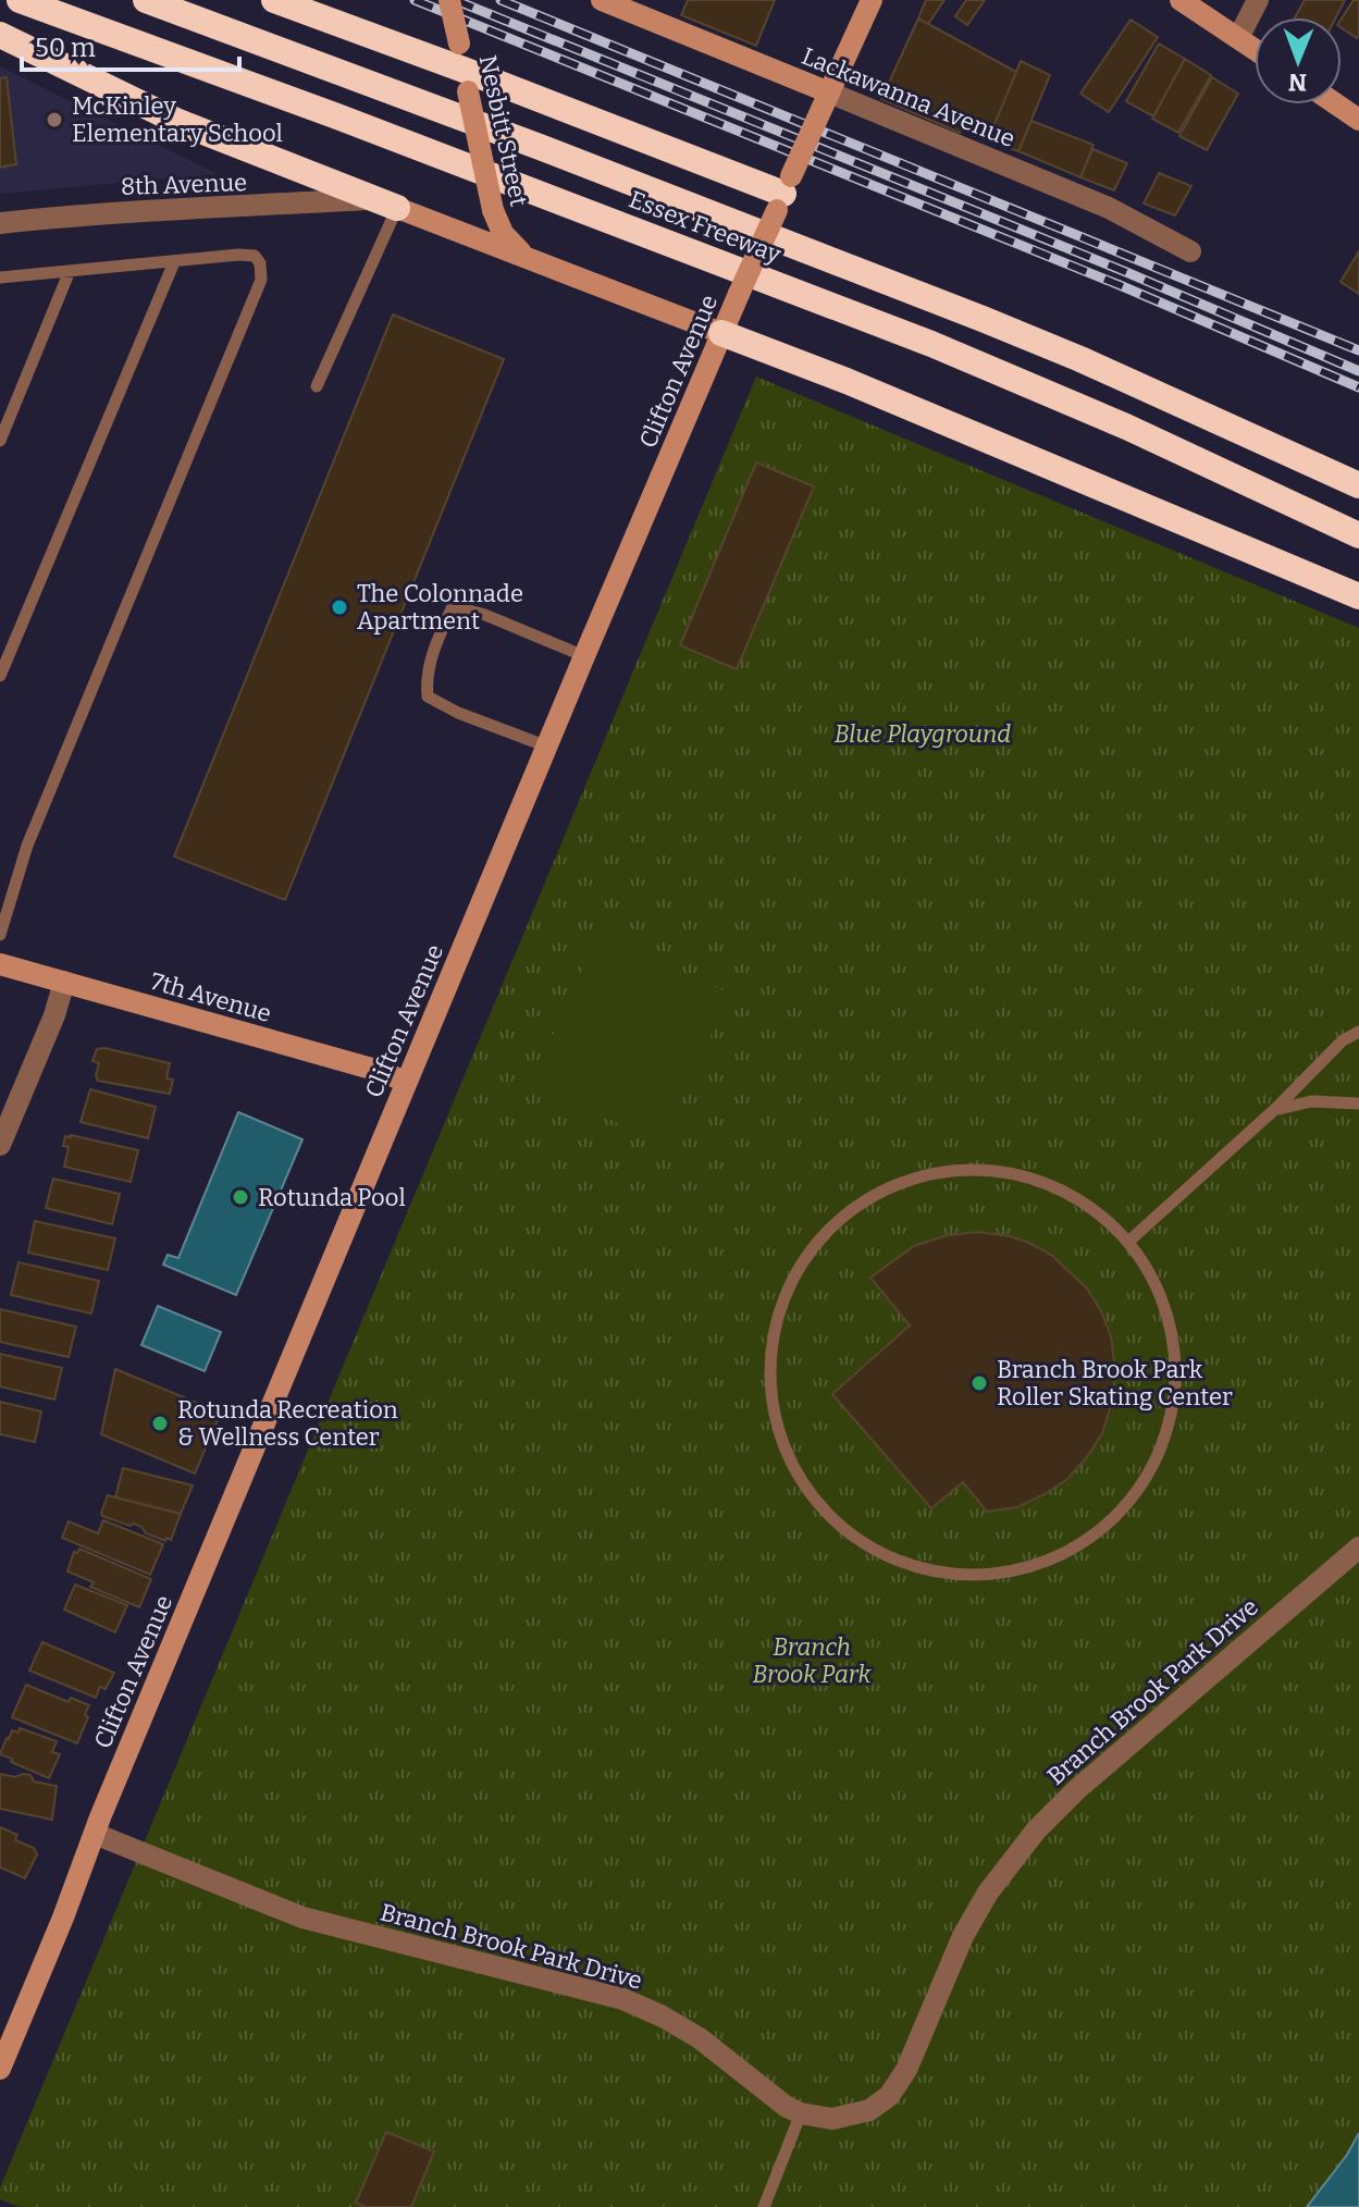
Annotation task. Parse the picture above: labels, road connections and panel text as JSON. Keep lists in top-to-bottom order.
{
  "streets": {
    "highway": ["Essex Freeway"],
    "main road": [
      "Lackawanna Avenue",
      "Nesbitt Street",
      "Clifton Avenue",
      "7th Avenue"
    ],
    "street": ["8th Avenue", "Branch Brook Park Drive"]
  },
  "crossings": [
    ["Lackawanna Avenue", "Clifton Avenue"],
    ["Clifton Avenue", "7th Avenue"],
    ["Clifton Avenue", "Branch Brook Park Drive"]
  ],
  "parks": ["Blue Playground", "Branch Brook Park"],
  "places": [
    "McKinley Elementary School",
    "The Colonnade Apartment",
    "Rotunda Pool",
    "Branch Brook Park Roller Skating Center",
    "Rotunda Recreation & Wellness Center"
  ],
  "scale_bar": "50 m",
  "north": "bottom"
}
